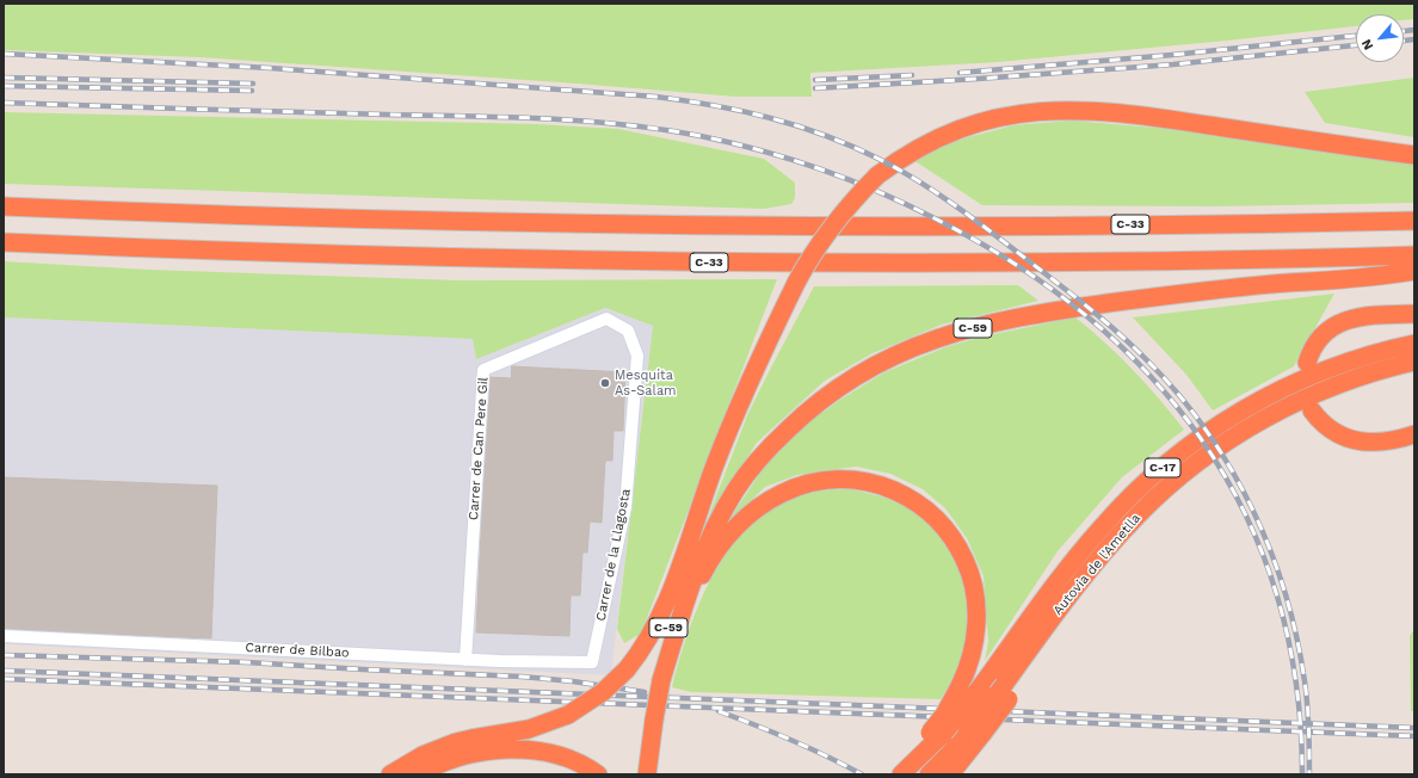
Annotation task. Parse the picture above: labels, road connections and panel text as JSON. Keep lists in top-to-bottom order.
{
  "streets": {
    "highway": [
      "C-33",
      "C-59",
      "C-17",
      "Autovia de l'Ametlla"
    ],
    "street": ["Carrer de Can Pere Gil", "Carrer de la Llagosta", "Carrer de Bilbao"]
  },
  "crossings": [
    ["C-59", "C-17"],
    ["Carrer de Can Pere Gil", "Carrer de la Llagosta"],
    ["Carrer de Can Pere Gil", "Carrer de Bilbao"],
    ["Carrer de la Llagosta", "Carrer de Bilbao"]
  ],
  "places": ["Mesquita As-Salam"],
  "north": "bottom left"
}
